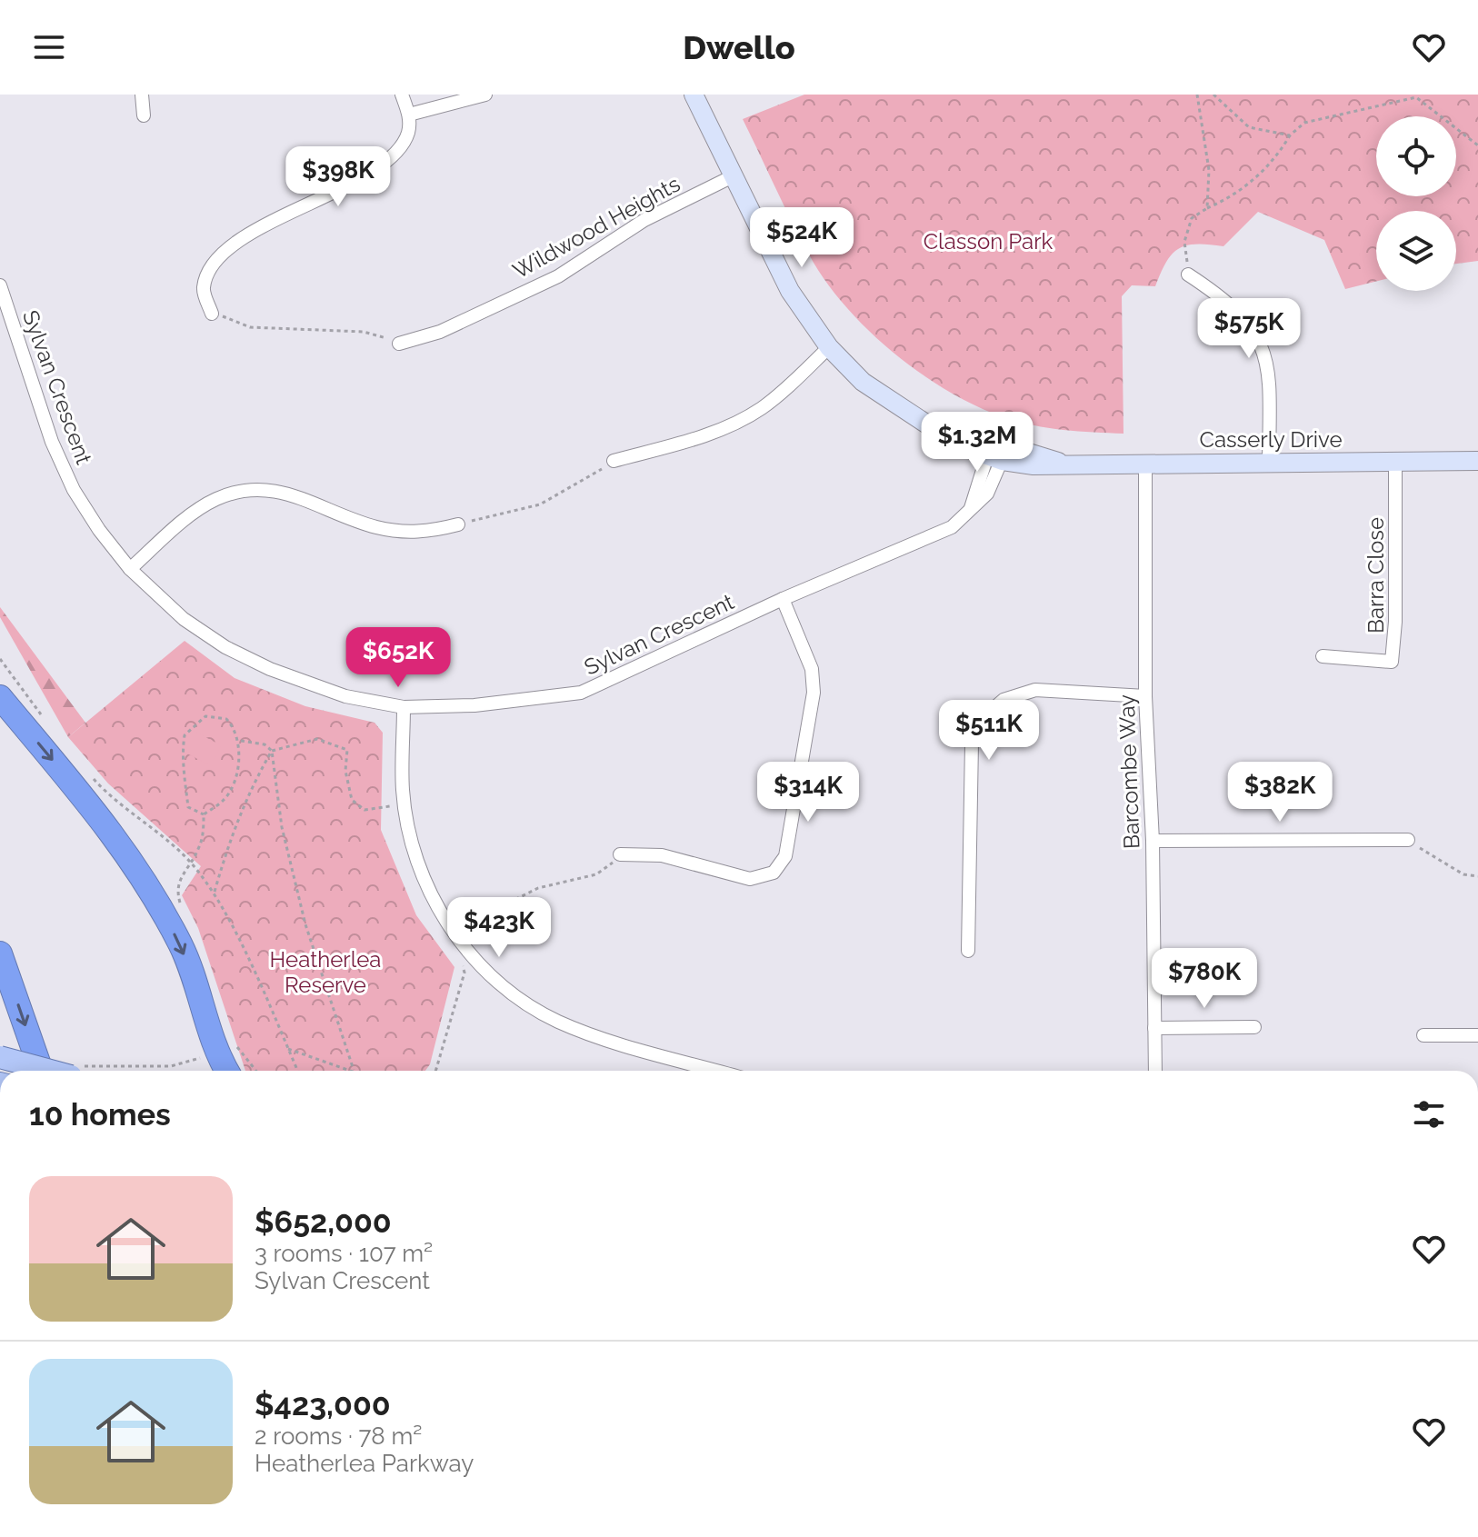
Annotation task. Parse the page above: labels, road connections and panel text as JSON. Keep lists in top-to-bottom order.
{
  "streets": {
    "street": [
      "Wildwood Heights",
      "Sylvan Crescent",
      "Casserly Drive",
      "Barra Close",
      "Barcombe Way"
    ]
  },
  "crossings": [
    ["Wildwood Heights", "Casserly Drive"],
    ["Sylvan Crescent", "Casserly Drive"],
    ["Casserly Drive", "Barra Close"],
    ["Casserly Drive", "Barcombe Way"]
  ],
  "parks": ["Classon Park", "Heatherlea Reserve"],
  "page": {
    "header": "Dwello",
    "price": [
      "$398K",
      "$524K",
      "$575K",
      "$1.32M",
      "$652K",
      "$511K",
      "$314K",
      "$382K",
      "$423K",
      "$780K"
    ],
    "heading": "10 homes",
    "list": [
      {
        "name": "$652,000",
        "note": "3 rooms · 107 m² · Sylvan Crescent"
      },
      {
        "name": "$423,000",
        "note": "2 rooms · 78 m² · Heatherlea Parkway"
      }
    ]
  }
}
